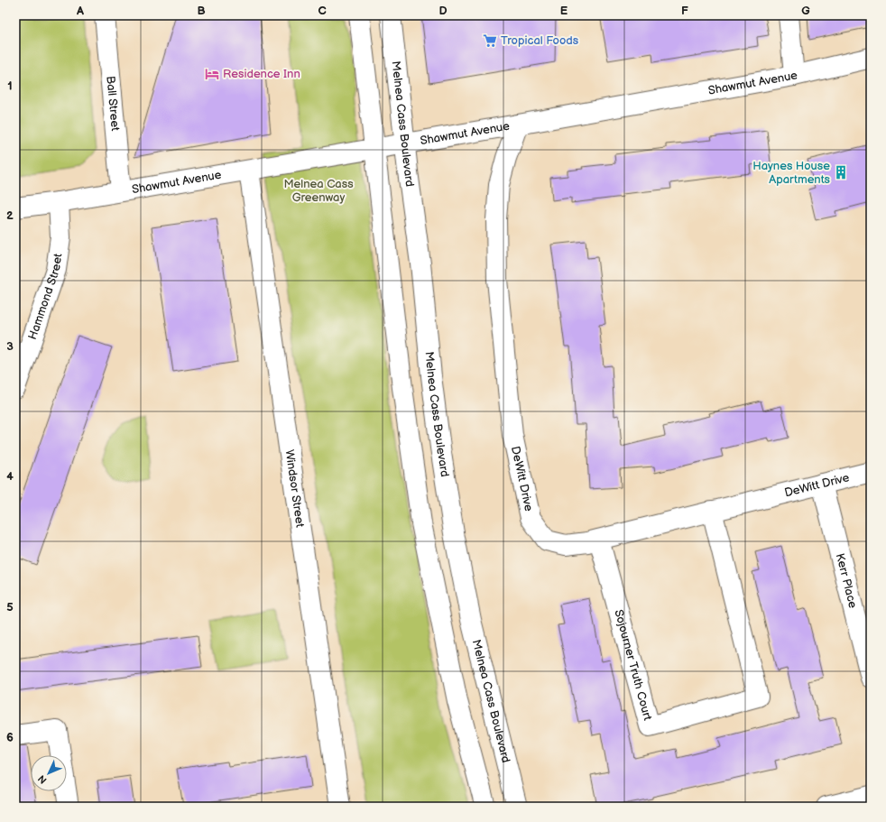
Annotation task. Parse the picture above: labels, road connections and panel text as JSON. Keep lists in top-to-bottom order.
{
  "streets": {
    "street": [
      "Shawmut Avenue",
      "Ball Street",
      "Melnea Cass Boulevard",
      "Hammond Street",
      "DeWitt Drive",
      "Windsor Street",
      "Kerr Place",
      "Sojourner Truth Court"
    ]
  },
  "crossings": [
    ["Shawmut Avenue", "Ball Street"],
    ["Shawmut Avenue", "Melnea Cass Boulevard"],
    ["Shawmut Avenue", "Hammond Street"],
    ["Shawmut Avenue", "DeWitt Drive"],
    ["Shawmut Avenue", "Windsor Street"],
    ["DeWitt Drive", "Kerr Place"],
    ["DeWitt Drive", "Sojourner Truth Court"]
  ],
  "parks": ["Melnea Cass Greenway"],
  "places": {
    "supermarket": ["Tropical Foods"],
    "hotel": ["Residence Inn"],
    "building": ["Haynes House Apartments"]
  },
  "north": "bottom left",
  "grid": {
    "columns": [
      "A",
      "B",
      "C",
      "D",
      "E",
      "F",
      "G"
    ],
    "rows": [
      "1",
      "2",
      "3",
      "4",
      "5",
      "6"
    ]
  }
}
